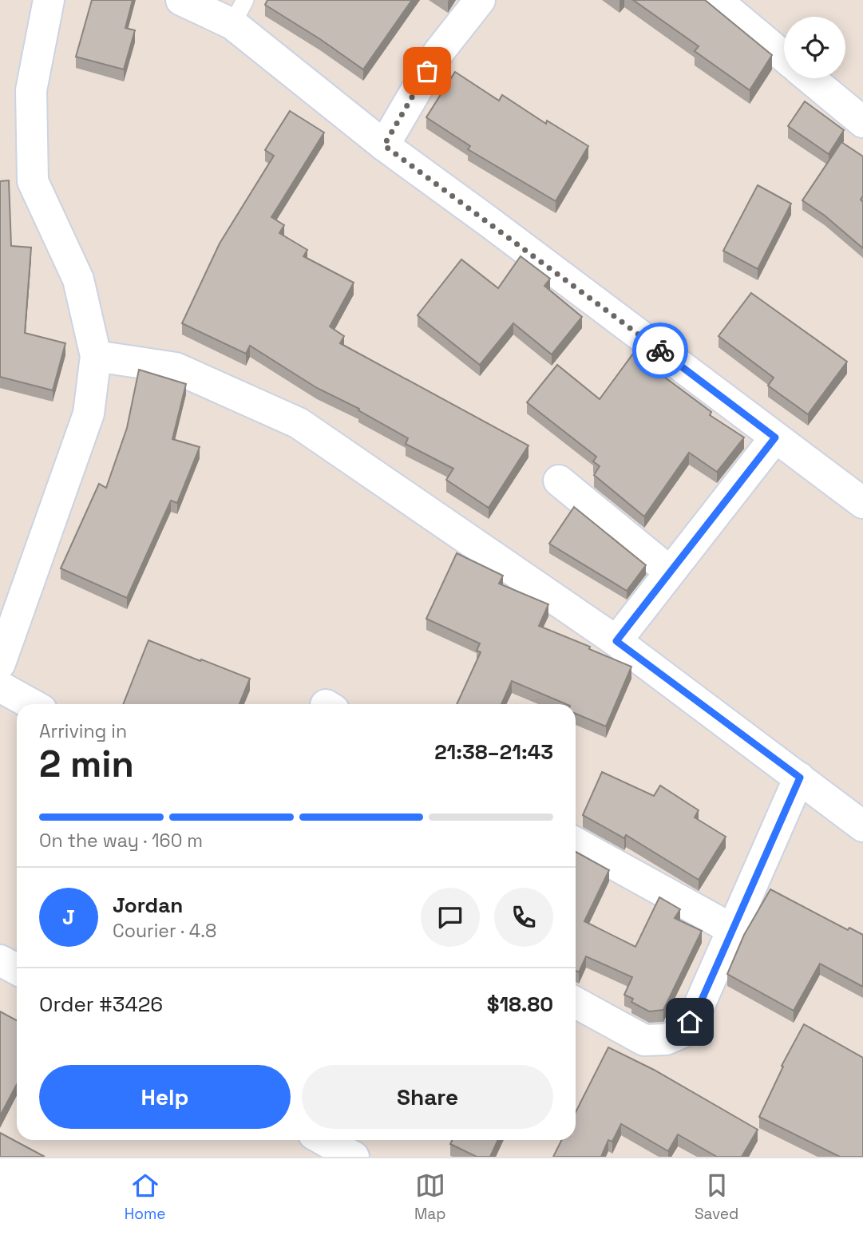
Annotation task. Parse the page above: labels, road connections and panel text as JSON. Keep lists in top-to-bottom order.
{
  "page": {
    "heading": ["2 min", "Arriving in", "21:38–21:43"],
    "panel": [
      "Jordan",
      "Courier · 4.8",
      "Order #3426",
      "$18.80"
    ],
    "bar": "On the way · 160 m",
    "round": "J",
    "buttons": ["Help", "Share"],
    "tabs": ["Home", "Map", "Saved"]
  }
}
